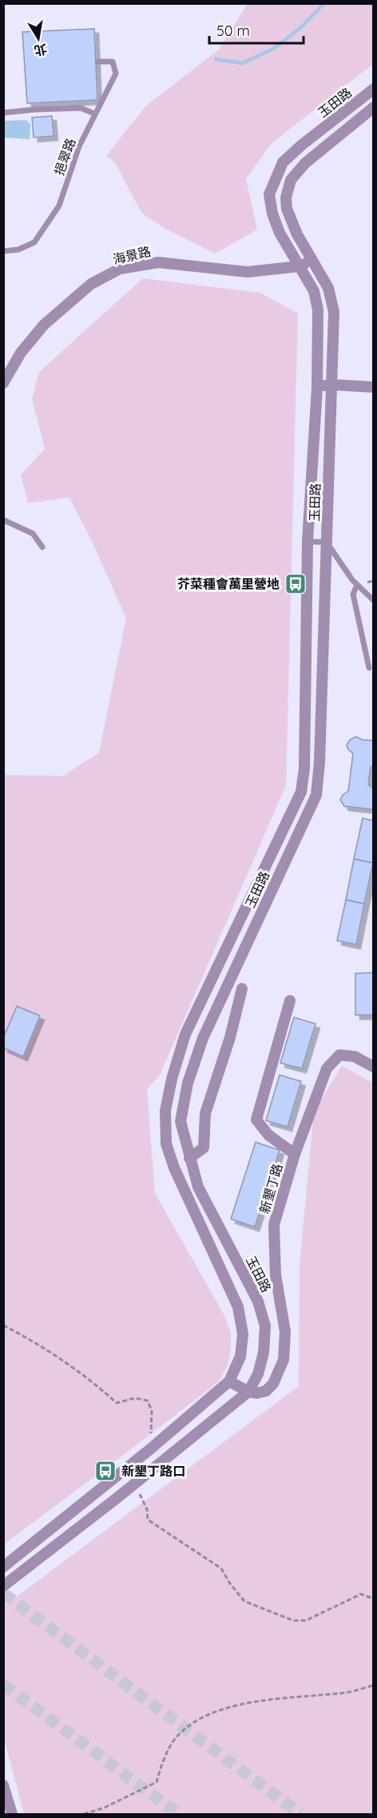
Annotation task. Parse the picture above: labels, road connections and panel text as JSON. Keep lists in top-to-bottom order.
{
  "streets": {
    "street": ["玉田路", "海景路", "新墾丁路"],
    "lane": ["挹翠路"]
  },
  "crossings": [
    ["玉田路", "海景路"],
    ["玉田路", "新墾丁路"]
  ],
  "places": {
    "bus stop": ["芥菜種會萬里營地", "新墾丁路口"]
  },
  "scale_bar": "50 m",
  "north": "bottom"
}
